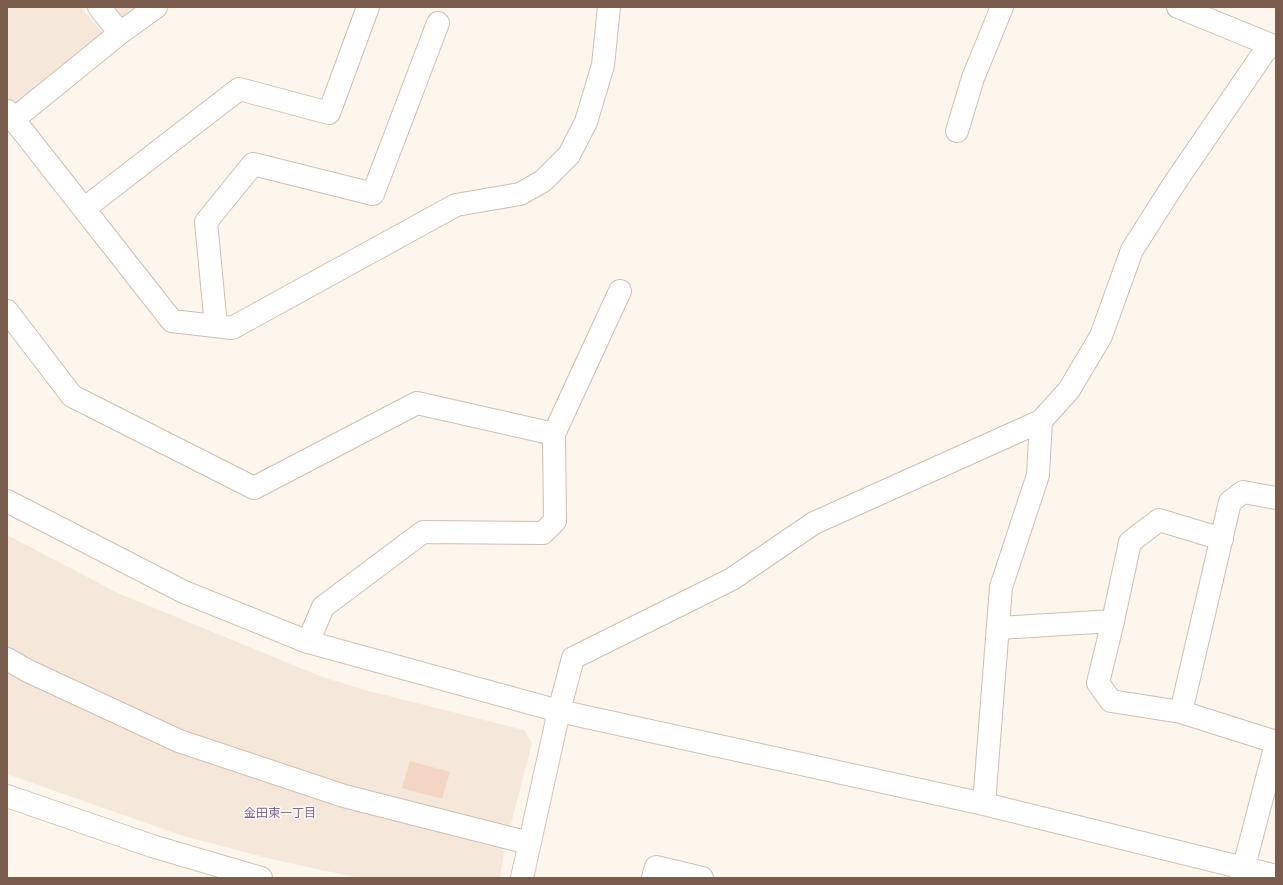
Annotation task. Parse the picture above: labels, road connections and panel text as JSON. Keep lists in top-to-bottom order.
{
  "districts": ["金田東一丁目"]
}
